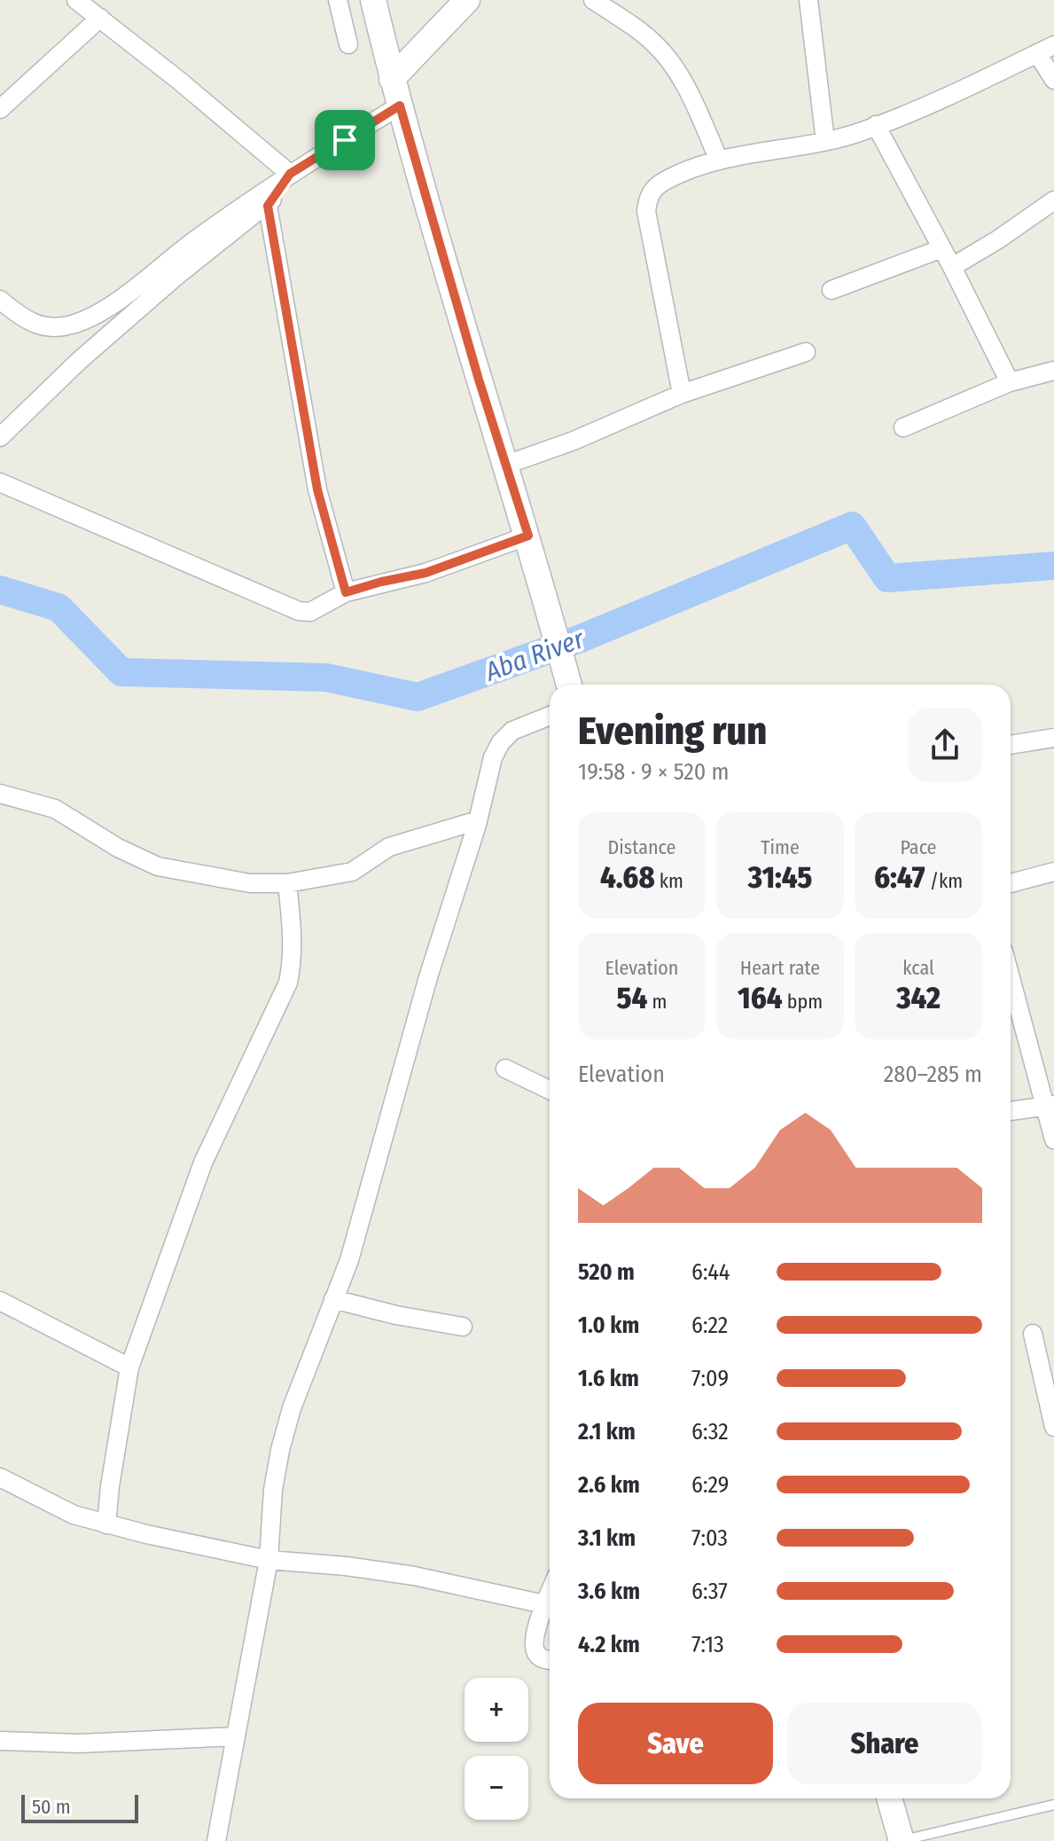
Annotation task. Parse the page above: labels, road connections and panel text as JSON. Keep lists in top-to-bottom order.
{
  "water": ["Aba River"],
  "scale_bar": "50 m",
  "page": {
    "heading": ["Evening run", "19:58 · 9 × 520 m"],
    "stats": [
      ["Distance", "4.68 km"],
      ["Time", "31:45"],
      ["Pace", "6:47 /km"],
      ["Elevation", "54 m"],
      ["Heart rate", "164 bpm"],
      ["kcal", "342"]
    ],
    "chart": ["Elevation", "280–285 m"],
    "list": [
      {
        "name": "520 m",
        "note": "6:44"
      },
      {
        "name": "1.0 km",
        "note": "6:22"
      },
      {
        "name": "1.6 km",
        "note": "7:09"
      },
      {
        "name": "2.1 km",
        "note": "6:32"
      },
      {
        "name": "2.6 km",
        "note": "6:29"
      },
      {
        "name": "3.1 km",
        "note": "7:03"
      },
      {
        "name": "3.6 km",
        "note": "6:37"
      },
      {
        "name": "4.2 km",
        "note": "7:13"
      }
    ],
    "map_buttons": ["+", "−"],
    "buttons": ["Save", "Share"],
    "scale": "50 m"
  }
}
